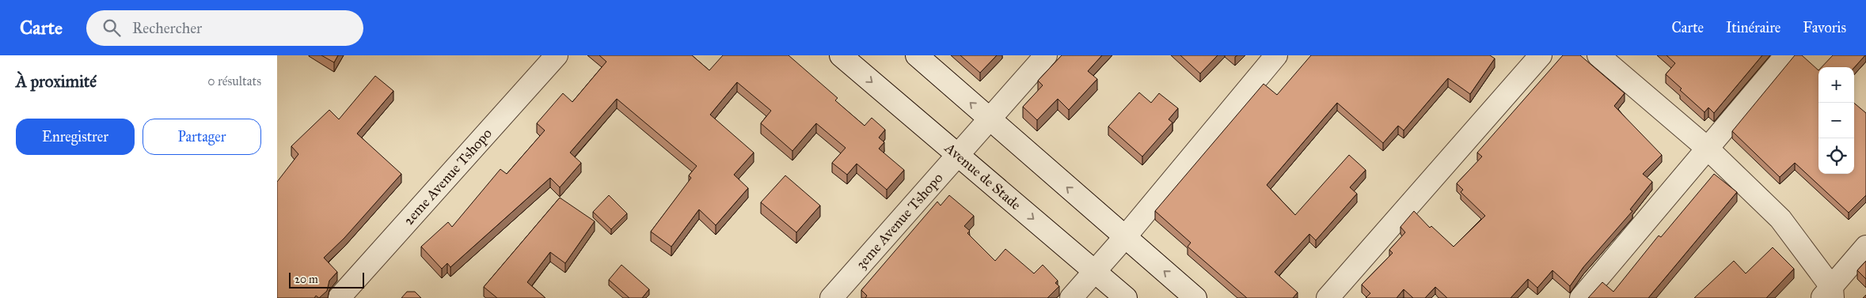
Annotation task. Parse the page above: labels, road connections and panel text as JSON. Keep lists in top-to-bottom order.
{
  "streets": {
    "street": ["Avenue de Stade", "2eme Avenue Tshopo", "3eme Avenue Tshopo"]
  },
  "crossings": [
    ["Avenue de Stade", "3eme Avenue Tshopo"]
  ],
  "scale_bar": "20 m",
  "page": {
    "header": "Carte",
    "search": "Rechercher",
    "nav": ["Carte", "Itinéraire", "Favoris"],
    "heading": ["À proximité", "0 résultats"],
    "map_buttons": ["+", "−"],
    "buttons": ["Enregistrer", "Partager"],
    "scale": "20 m"
  }
}
